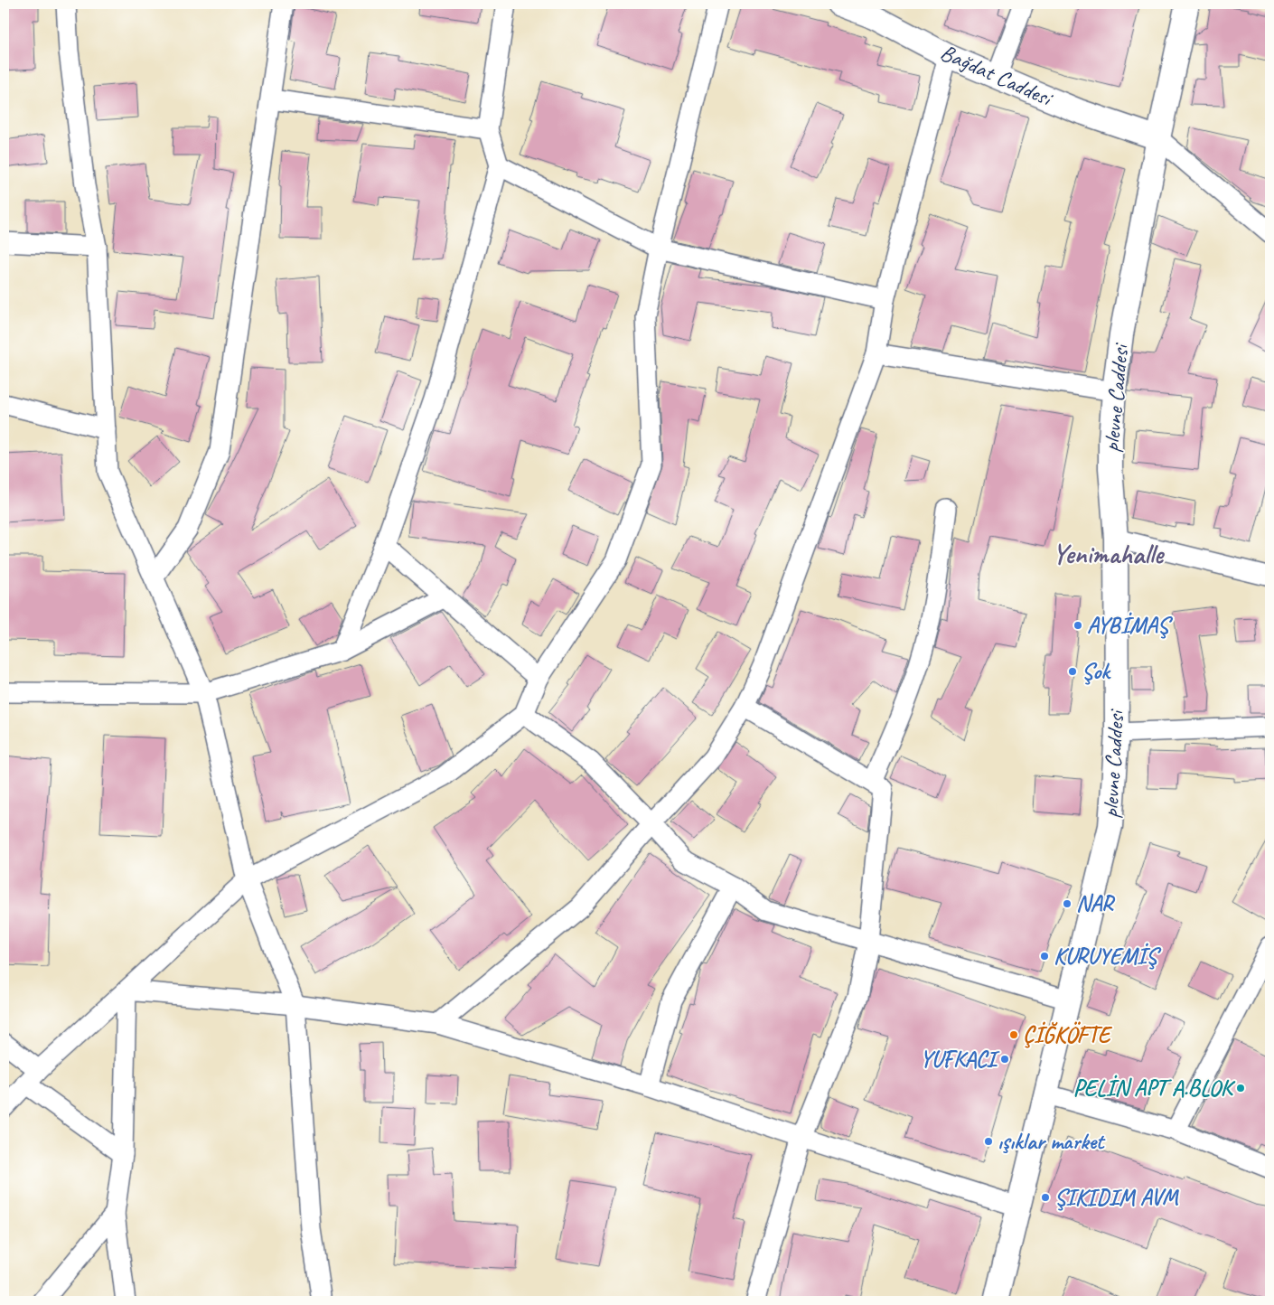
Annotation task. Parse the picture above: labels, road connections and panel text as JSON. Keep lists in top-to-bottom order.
{
  "streets": {
    "street": ["Bağdat Caddesi", "plevne Caddesi"]
  },
  "crossings": [
    ["Bağdat Caddesi", "plevne Caddesi"]
  ],
  "districts": ["Yenimahalle"],
  "places": [
    "AYBİMAŞ",
    "Şok",
    "NAR",
    "KURUYEMİŞ",
    "ÇİĞKÖFTE",
    "YUFKACI",
    "PELİN APT A.BLOK",
    "ışıklar market",
    "ŞIKIDIM AVM"
  ]
}
